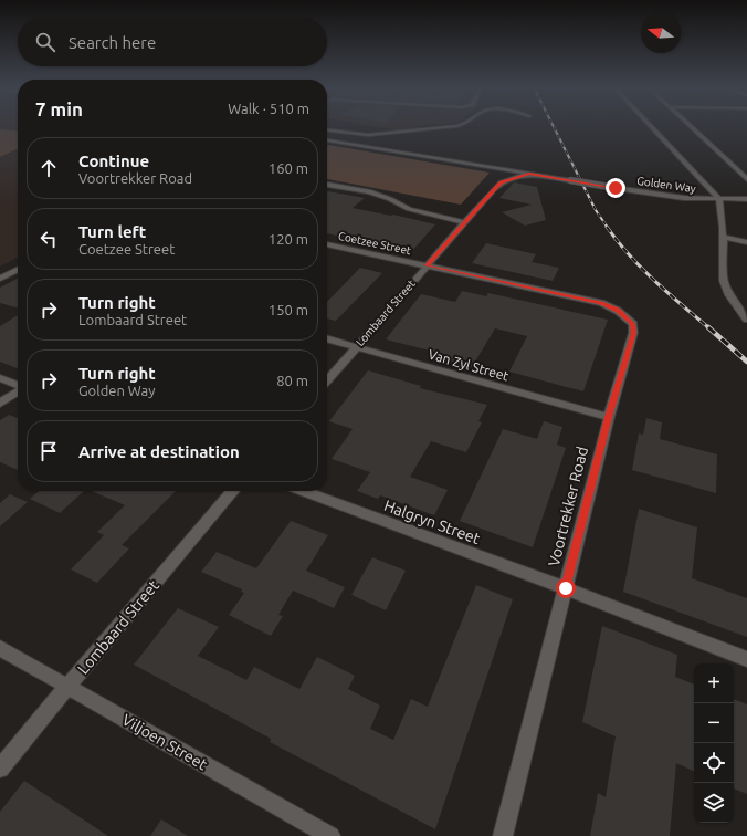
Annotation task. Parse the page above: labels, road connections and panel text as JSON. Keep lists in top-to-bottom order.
{
  "streets": {
    "street": [
      "Golden Way",
      "Coetzee Street",
      "Lombaard Street",
      "Van Zyl Street",
      "Voortrekker Road",
      "Halgryn Street",
      "Viljoen Street"
    ]
  },
  "crossings": [
    ["Golden Way", "Lombaard Street"],
    ["Coetzee Street", "Lombaard Street"],
    ["Coetzee Street", "Voortrekker Road"],
    ["Lombaard Street", "Van Zyl Street"],
    ["Lombaard Street", "Viljoen Street"],
    ["Van Zyl Street", "Voortrekker Road"],
    ["Voortrekker Road", "Halgryn Street"]
  ],
  "north": "left",
  "page": {
    "search": "Search here",
    "heading": ["7 min", "Walk · 510 m"],
    "list": [
      ["Continue", "Voortrekker Road", "160 m"],
      ["Turn left", "Coetzee Street", "120 m"],
      ["Turn right", "Lombaard Street", "150 m"],
      ["Turn right", "Golden Way", "80 m"],
      "Arrive at destination"
    ],
    "map_buttons": ["+", "−"]
  }
}
